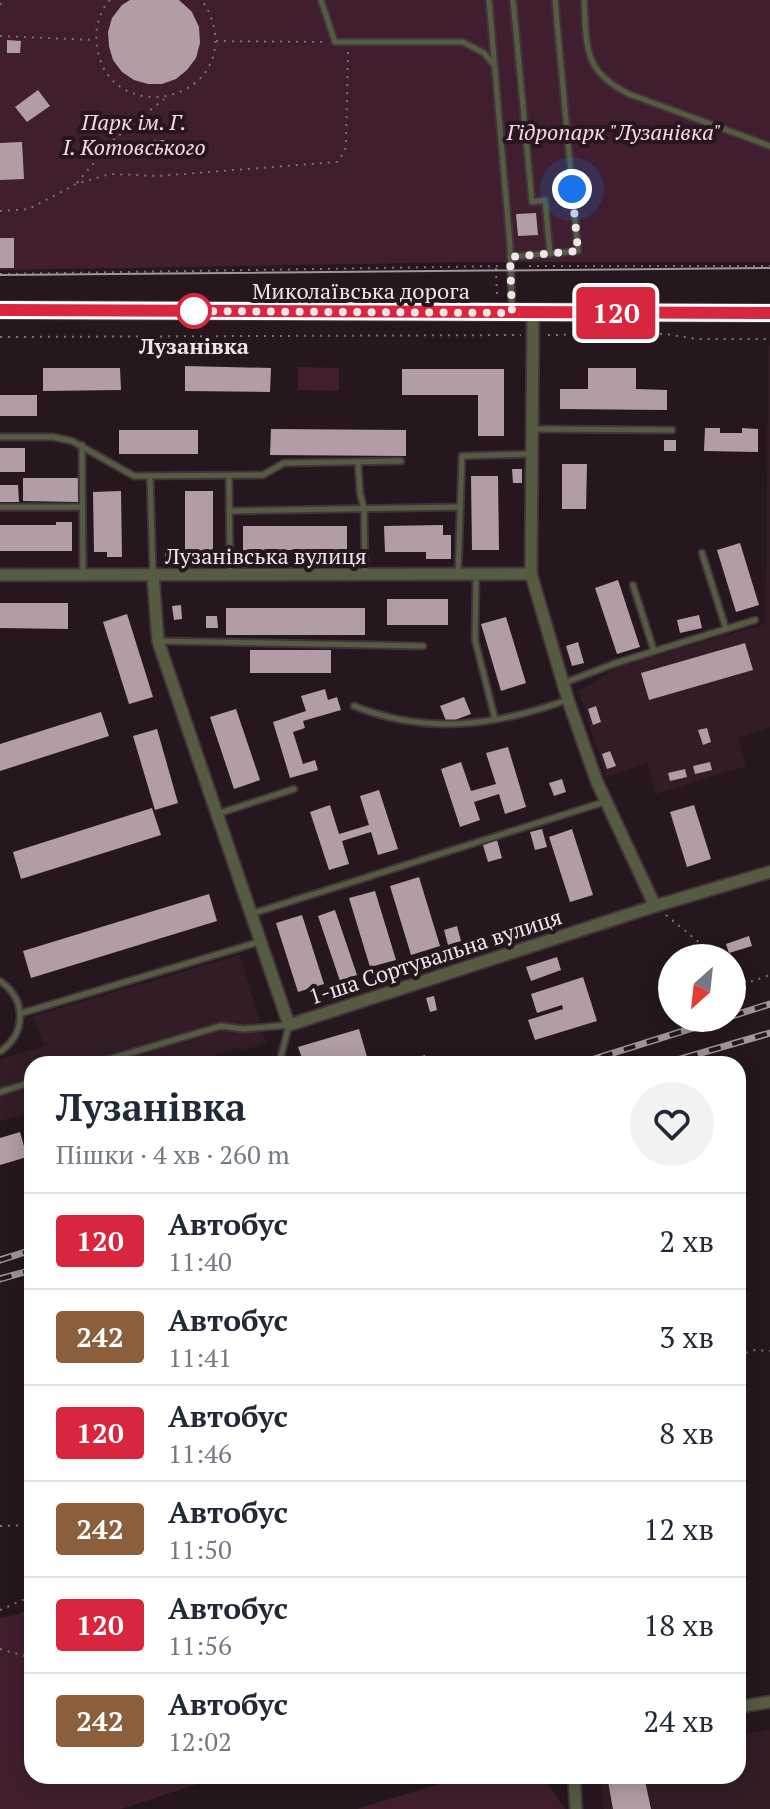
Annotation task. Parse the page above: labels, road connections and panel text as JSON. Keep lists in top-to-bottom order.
{
  "streets": {
    "main road": ["Миколаївська дорога"],
    "street": ["Лузанівська вулиця", "1-ша Сортувальна вулиця"]
  },
  "crossings": [
    ["Лузанівська вулиця", "1-ша Сортувальна вулиця"]
  ],
  "parks": ["Парк ім. Г. І. Котовського", "Гідропарк \"Лузанівка\""],
  "places": ["Лузанівка"],
  "lines": ["bus line 120"],
  "north": "bottom left",
  "page": {
    "on_map": "120",
    "heading": ["Лузанівка", "Пішки · 4 хв · 260 m"],
    "list": [
      {
        "mark": "120",
        "name": "Автобус",
        "note": "11:40",
        "value": "2 хв"
      },
      {
        "mark": "242",
        "name": "Автобус",
        "note": "11:41",
        "value": "3 хв"
      },
      {
        "mark": "120",
        "name": "Автобус",
        "note": "11:46",
        "value": "8 хв"
      },
      {
        "mark": "242",
        "name": "Автобус",
        "note": "11:50",
        "value": "12 хв"
      },
      {
        "mark": "120",
        "name": "Автобус",
        "note": "11:56",
        "value": "18 хв"
      },
      {
        "mark": "242",
        "name": "Автобус",
        "note": "12:02",
        "value": "24 хв"
      }
    ]
  }
}
